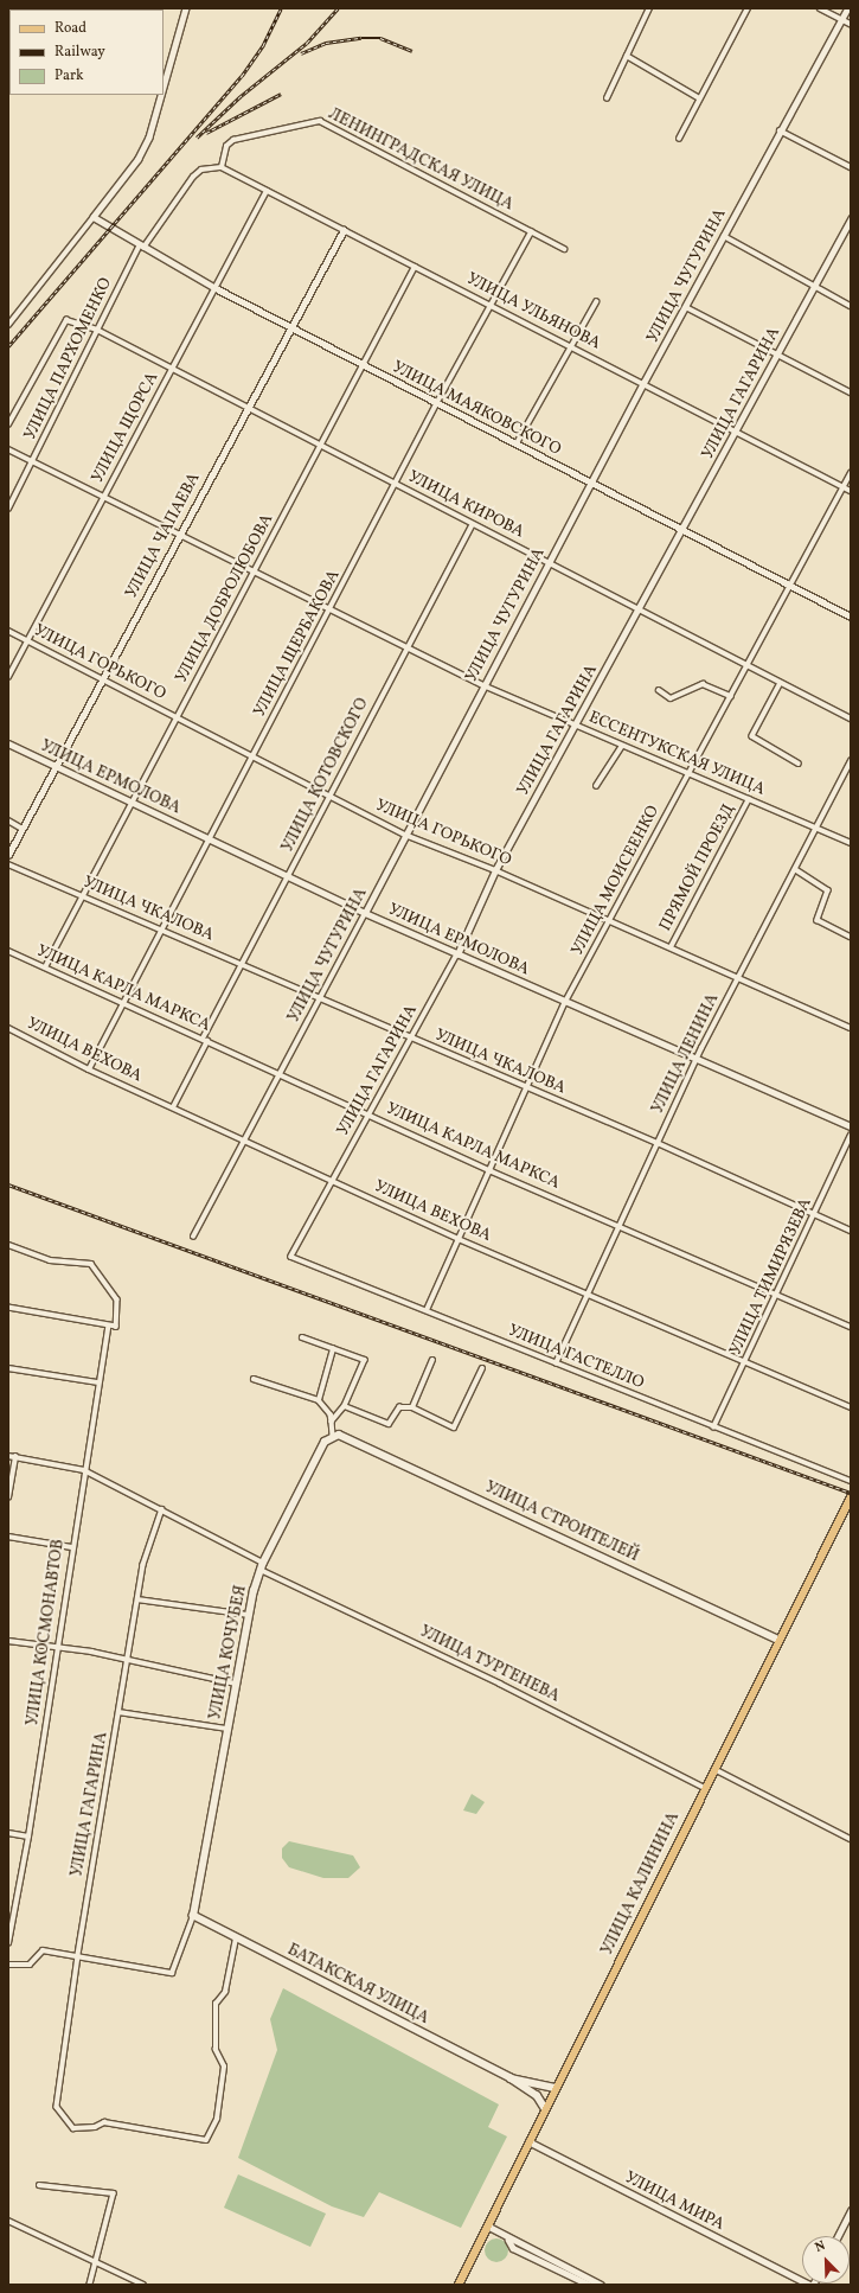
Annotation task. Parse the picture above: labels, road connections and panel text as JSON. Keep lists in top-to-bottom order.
{
  "streets": {
    "main road": [
      "УЛИЦА СТРОИТЕЛЕЙ",
      "УЛИЦА КОЧУБЕЯ",
      "УЛИЦА КАЛИНИНА",
      "БАТАКСКАЯ УЛИЦА"
    ],
    "street": [
      "ЛЕНИНГРАДСКАЯ УЛИЦА",
      "УЛИЦА ЧУГУРИНА",
      "УЛИЦА УЛЬЯНОВА",
      "УЛИЦА ПАРХОМЕНКО",
      "УЛИЦА ГАГАРИНА",
      "УЛИЦА МАЯКОВСКОГО",
      "УЛИЦА ЩОРСА",
      "УЛИЦА КИРОВА",
      "УЛИЦА ЧАПАЕВА",
      "УЛИЦА ДОБРОЛЮБОВА",
      "УЛИЦА ЩЕРБАКОВА",
      "УЛИЦА ГОРЬКОГО",
      "ЕССЕНТУКСКАЯ УЛИЦА",
      "УЛИЦА КОТОВСКОГО",
      "УЛИЦА ЕРМОЛОВА",
      "ПРЯМОЙ ПРОЕЗД",
      "УЛИЦА МОИСЕЕНКО",
      "УЛИЦА ЧКАЛОВА",
      "УЛИЦА КАРЛА МАРКСА",
      "УЛИЦА ВЕХОВА",
      "УЛИЦА ЛЕНИНА",
      "УЛИЦА ТИМИРЯЗЕВА",
      "УЛИЦА ГАСТЕЛЛО",
      "УЛИЦА КОСМОНАВТОВ",
      "УЛИЦА ТУРГЕНЕВА",
      "УЛИЦА МИРА"
    ]
  },
  "crossings": [
    ["ЛЕНИНГРАДСКАЯ УЛИЦА", "УЛИЦА УЛЬЯНОВА"],
    ["ЛЕНИНГРАДСКАЯ УЛИЦА", "УЛИЦА ПАРХОМЕНКО"],
    ["ЛЕНИНГРАДСКАЯ УЛИЦА", "УЛИЦА ЩЕРБАКОВА"],
    ["УЛИЦА ЧУГУРИНА", "УЛИЦА УЛЬЯНОВА"],
    ["УЛИЦА ЧУГУРИНА", "УЛИЦА МАЯКОВСКОГО"],
    ["УЛИЦА ЧУГУРИНА", "УЛИЦА КИРОВА"],
    ["УЛИЦА ЧУГУРИНА", "УЛИЦА ГОРЬКОГО"],
    ["УЛИЦА ЧУГУРИНА", "ЕССЕНТУКСКАЯ УЛИЦА"],
    ["УЛИЦА ЧУГУРИНА", "УЛИЦА ЕРМОЛОВА"],
    ["УЛИЦА ЧУГУРИНА", "УЛИЦА ЧКАЛОВА"],
    ["УЛИЦА ЧУГУРИНА", "УЛИЦА КАРЛА МАРКСА"],
    ["УЛИЦА ЧУГУРИНА", "УЛИЦА ВЕХОВА"],
    ["УЛИЦА УЛЬЯНОВА", "УЛИЦА ПАРХОМЕНКО"],
    ["УЛИЦА УЛЬЯНОВА", "УЛИЦА ГАГАРИНА"],
    ["УЛИЦА УЛЬЯНОВА", "УЛИЦА ЩОРСА"],
    ["УЛИЦА УЛЬЯНОВА", "УЛИЦА ЧАПАЕВА"],
    ["УЛИЦА УЛЬЯНОВА", "УЛИЦА ДОБРОЛЮБОВА"],
    ["УЛИЦА УЛЬЯНОВА", "УЛИЦА ЩЕРБАКОВА"],
    ["УЛИЦА УЛЬЯНОВА", "УЛИЦА МОИСЕЕНКО"],
    ["УЛИЦА ПАРХОМЕНКО", "УЛИЦА МАЯКОВСКОГО"],
    ["УЛИЦА ПАРХОМЕНКО", "УЛИЦА КИРОВА"],
    ["УЛИЦА ПАРХОМЕНКО", "ЕССЕНТУКСКАЯ УЛИЦА"],
    ["УЛИЦА ГАГАРИНА", "УЛИЦА МАЯКОВСКОГО"],
    ["УЛИЦА ГАГАРИНА", "УЛИЦА КИРОВА"],
    ["УЛИЦА ГАГАРИНА", "УЛИЦА ГОРЬКОГО"],
    ["УЛИЦА ГАГАРИНА", "ЕССЕНТУКСКАЯ УЛИЦА"],
    ["УЛИЦА ГАГАРИНА", "УЛИЦА ЕРМОЛОВА"],
    ["УЛИЦА ГАГАРИНА", "УЛИЦА ЧКАЛОВА"],
    ["УЛИЦА ГАГАРИНА", "УЛИЦА КАРЛА МАРКСА"],
    ["УЛИЦА ГАГАРИНА", "УЛИЦА ВЕХОВА"],
    ["УЛИЦА ГАГАРИНА", "УЛИЦА ГАСТЕЛЛО"],
    ["УЛИЦА ГАГАРИНА", "УЛИЦА КОЧУБЕЯ"],
    ["УЛИЦА ГАГАРИНА", "УЛИЦА ТУРГЕНЕВА"],
    ["УЛИЦА ГАГАРИНА", "БАТАКСКАЯ УЛИЦА"],
    ["УЛИЦА МАЯКОВСКОГО", "УЛИЦА ЩОРСА"],
    ["УЛИЦА МАЯКОВСКОГО", "УЛИЦА ЧАПАЕВА"],
    ["УЛИЦА МАЯКОВСКОГО", "УЛИЦА ДОБРОЛЮБОВА"],
    ["УЛИЦА МАЯКОВСКОГО", "УЛИЦА ЩЕРБАКОВА"],
    ["УЛИЦА МАЯКОВСКОГО", "УЛИЦА МОИСЕЕНКО"],
    ["УЛИЦА ЩОРСА", "УЛИЦА КИРОВА"],
    ["УЛИЦА ЩОРСА", "УЛИЦА ГОРЬКОГО"],
    ["УЛИЦА ЩОРСА", "ЕССЕНТУКСКАЯ УЛИЦА"],
    ["УЛИЦА КИРОВА", "УЛИЦА ЧАПАЕВА"],
    ["УЛИЦА КИРОВА", "УЛИЦА ДОБРОЛЮБОВА"],
    ["УЛИЦА КИРОВА", "УЛИЦА ЩЕРБАКОВА"],
    ["УЛИЦА КИРОВА", "УЛИЦА КОТОВСКОГО"],
    ["УЛИЦА КИРОВА", "УЛИЦА МОИСЕЕНКО"],
    ["УЛИЦА ЧАПАЕВА", "УЛИЦА ГОРЬКОГО"],
    ["УЛИЦА ЧАПАЕВА", "ЕССЕНТУКСКАЯ УЛИЦА"],
    ["УЛИЦА ЧАПАЕВА", "УЛИЦА ЕРМОЛОВА"],
    ["УЛИЦА ДОБРОЛЮБОВА", "УЛИЦА ГОРЬКОГО"],
    ["УЛИЦА ДОБРОЛЮБОВА", "ЕССЕНТУКСКАЯ УЛИЦА"],
    ["УЛИЦА ДОБРОЛЮБОВА", "УЛИЦА ЕРМОЛОВА"],
    ["УЛИЦА ДОБРОЛЮБОВА", "УЛИЦА ЧКАЛОВА"],
    ["УЛИЦА ДОБРОЛЮБОВА", "УЛИЦА КАРЛА МАРКСА"],
    ["УЛИЦА ЩЕРБАКОВА", "УЛИЦА ГОРЬКОГО"],
    ["УЛИЦА ЩЕРБАКОВА", "ЕССЕНТУКСКАЯ УЛИЦА"],
    ["УЛИЦА ЩЕРБАКОВА", "УЛИЦА ЕРМОЛОВА"],
    ["УЛИЦА ЩЕРБАКОВА", "УЛИЦА ЧКАЛОВА"],
    ["УЛИЦА ЩЕРБАКОВА", "УЛИЦА КАРЛА МАРКСА"],
    ["УЛИЦА ЩЕРБАКОВА", "УЛИЦА ВЕХОВА"],
    ["УЛИЦА ГОРЬКОГО", "УЛИЦА КОТОВСКОГО"],
    ["УЛИЦА ГОРЬКОГО", "ПРЯМОЙ ПРОЕЗД"],
    ["УЛИЦА ГОРЬКОГО", "УЛИЦА МОИСЕЕНКО"],
    ["УЛИЦА ГОРЬКОГО", "УЛИЦА ЛЕНИНА"],
    ["ЕССЕНТУКСКАЯ УЛИЦА", "УЛИЦА КОТОВСКОГО"],
    ["ЕССЕНТУКСКАЯ УЛИЦА", "ПРЯМОЙ ПРОЕЗД"],
    ["ЕССЕНТУКСКАЯ УЛИЦА", "УЛИЦА МОИСЕЕНКО"],
    ["ЕССЕНТУКСКАЯ УЛИЦА", "УЛИЦА ЛЕНИНА"],
    ["УЛИЦА КОТОВСКОГО", "УЛИЦА ЕРМОЛОВА"],
    ["УЛИЦА КОТОВСКОГО", "УЛИЦА ЧКАЛОВА"],
    ["УЛИЦА КОТОВСКОГО", "УЛИЦА КАРЛА МАРКСА"],
    ["УЛИЦА ЕРМОЛОВА", "УЛИЦА МОИСЕЕНКО"],
    ["УЛИЦА ЕРМОЛОВА", "УЛИЦА ЛЕНИНА"],
    ["УЛИЦА МОИСЕЕНКО", "УЛИЦА ЧКАЛОВА"],
    ["УЛИЦА МОИСЕЕНКО", "УЛИЦА КАРЛА МАРКСА"],
    ["УЛИЦА МОИСЕЕНКО", "УЛИЦА ВЕХОВА"],
    ["УЛИЦА МОИСЕЕНКО", "УЛИЦА ГАСТЕЛЛО"],
    ["УЛИЦА ЧКАЛОВА", "УЛИЦА ЛЕНИНА"],
    ["УЛИЦА ЧКАЛОВА", "УЛИЦА ТИМИРЯЗЕВА"],
    ["УЛИЦА КАРЛА МАРКСА", "УЛИЦА ЛЕНИНА"],
    ["УЛИЦА КАРЛА МАРКСА", "УЛИЦА ТИМИРЯЗЕВА"],
    ["УЛИЦА ВЕХОВА", "УЛИЦА ЛЕНИНА"],
    ["УЛИЦА ВЕХОВА", "УЛИЦА ТИМИРЯЗЕВА"],
    ["УЛИЦА ЛЕНИНА", "УЛИЦА ГАСТЕЛЛО"],
    ["УЛИЦА ТИМИРЯЗЕВА", "УЛИЦА ГАСТЕЛЛО"],
    ["УЛИЦА СТРОИТЕЛЕЙ", "УЛИЦА КОЧУБЕЯ"],
    ["УЛИЦА СТРОИТЕЛЕЙ", "УЛИЦА КАЛИНИНА"],
    ["УЛИЦА КОСМОНАВТОВ", "УЛИЦА ТУРГЕНЕВА"],
    ["УЛИЦА КОЧУБЕЯ", "УЛИЦА ТУРГЕНЕВА"],
    ["УЛИЦА КОЧУБЕЯ", "БАТАКСКАЯ УЛИЦА"],
    ["УЛИЦА ТУРГЕНЕВА", "УЛИЦА КАЛИНИНА"],
    ["УЛИЦА КАЛИНИНА", "БАТАКСКАЯ УЛИЦА"],
    ["УЛИЦА КАЛИНИНА", "УЛИЦА МИРА"]
  ],
  "legend": ["Road", "Railway", "Park"],
  "north": "top left"
}
